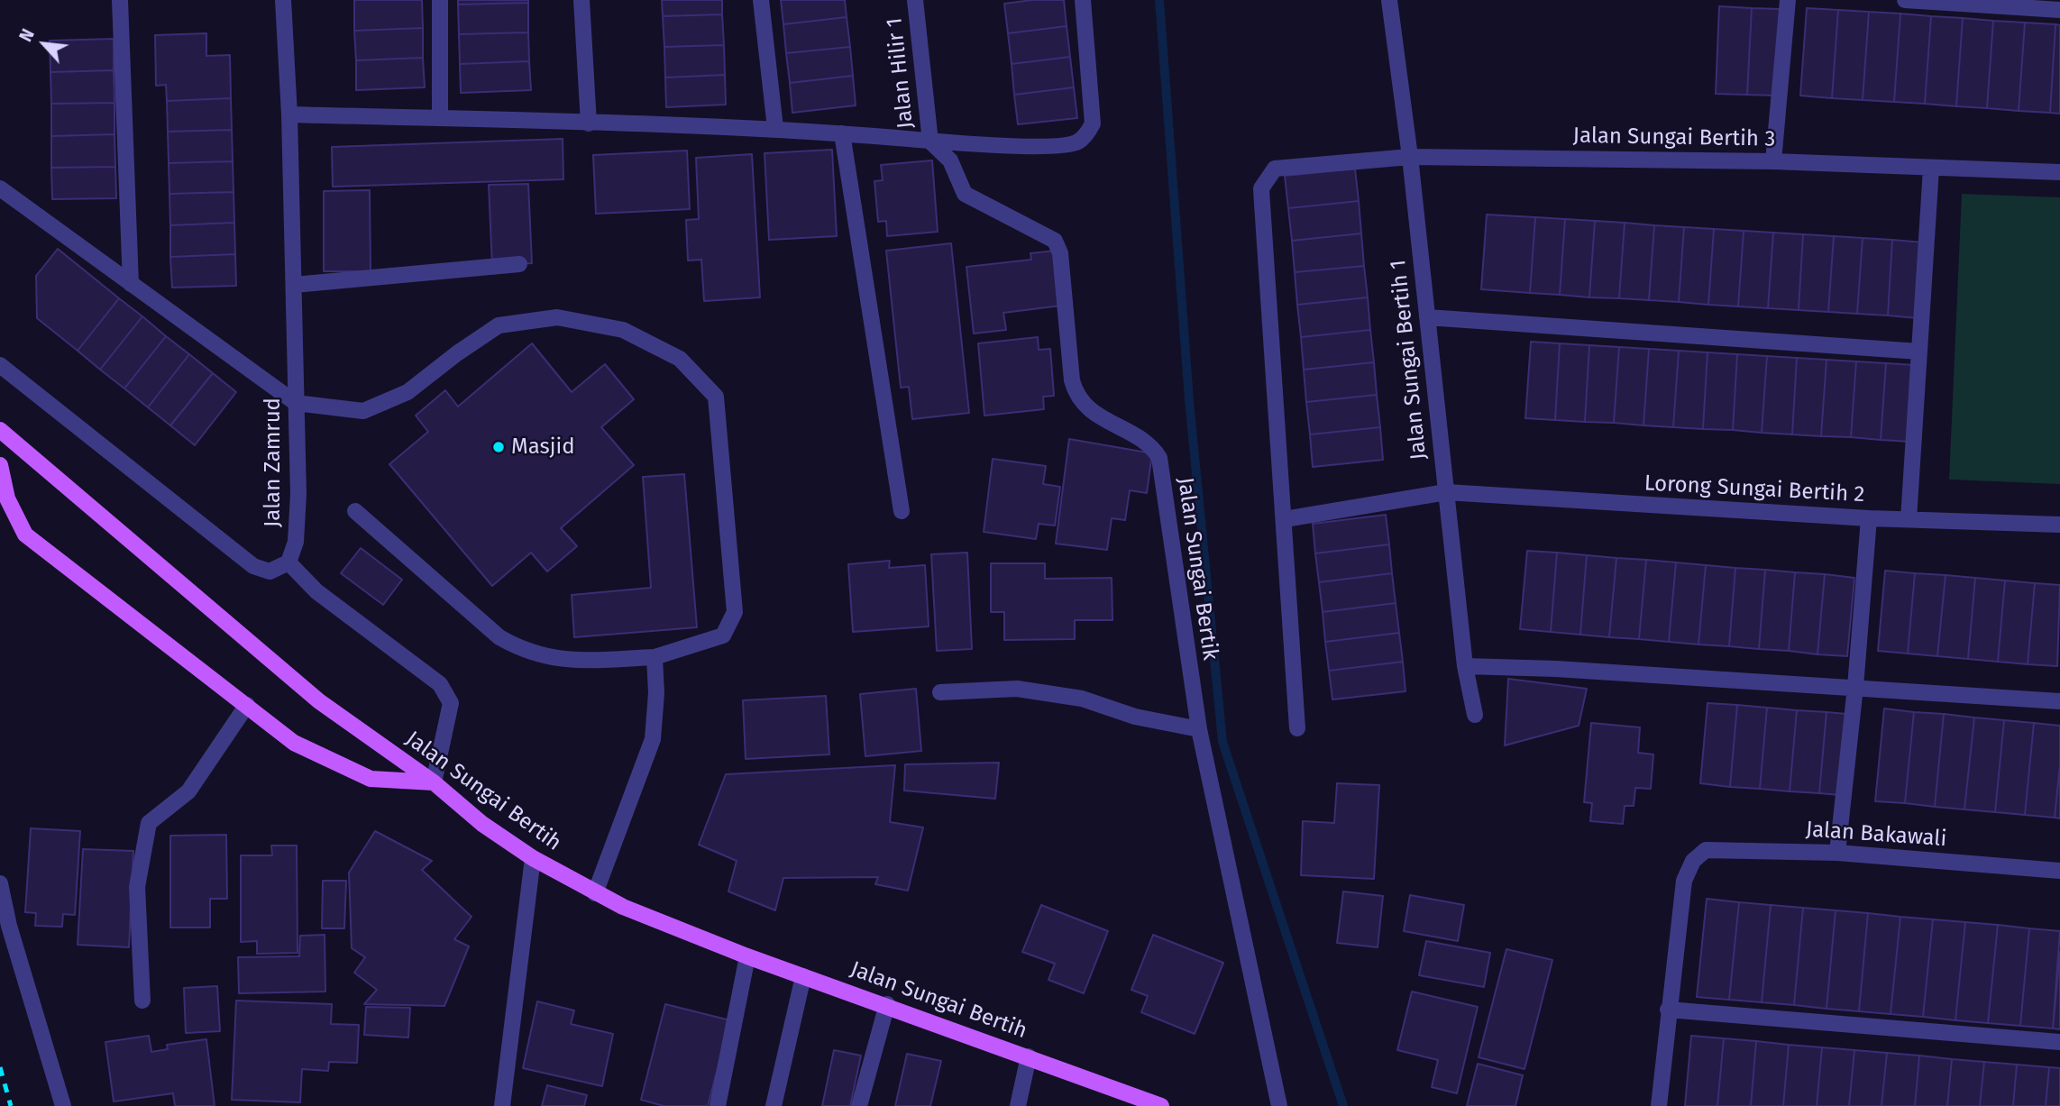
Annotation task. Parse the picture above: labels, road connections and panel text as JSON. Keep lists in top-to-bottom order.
{
  "streets": {
    "main road": ["Jalan Sungai Bertih"],
    "street": [
      "Jalan Hilir 1",
      "Jalan Sungai Bertih 3",
      "Jalan Sungai Bertih 1",
      "Jalan Zamrud",
      "Lorong Sungai Bertih 2",
      "Jalan Sungai Bertik",
      "Jalan Bakawali"
    ]
  },
  "crossings": [
    ["Jalan Hilir 1", "Jalan Sungai Bertik"],
    ["Jalan Sungai Bertih 3", "Jalan Sungai Bertih 1"],
    ["Jalan Sungai Bertih 3", "Lorong Sungai Bertih 2"],
    ["Jalan Sungai Bertih 1", "Lorong Sungai Bertih 2"]
  ],
  "places": ["Masjid"],
  "north": "top left"
}
